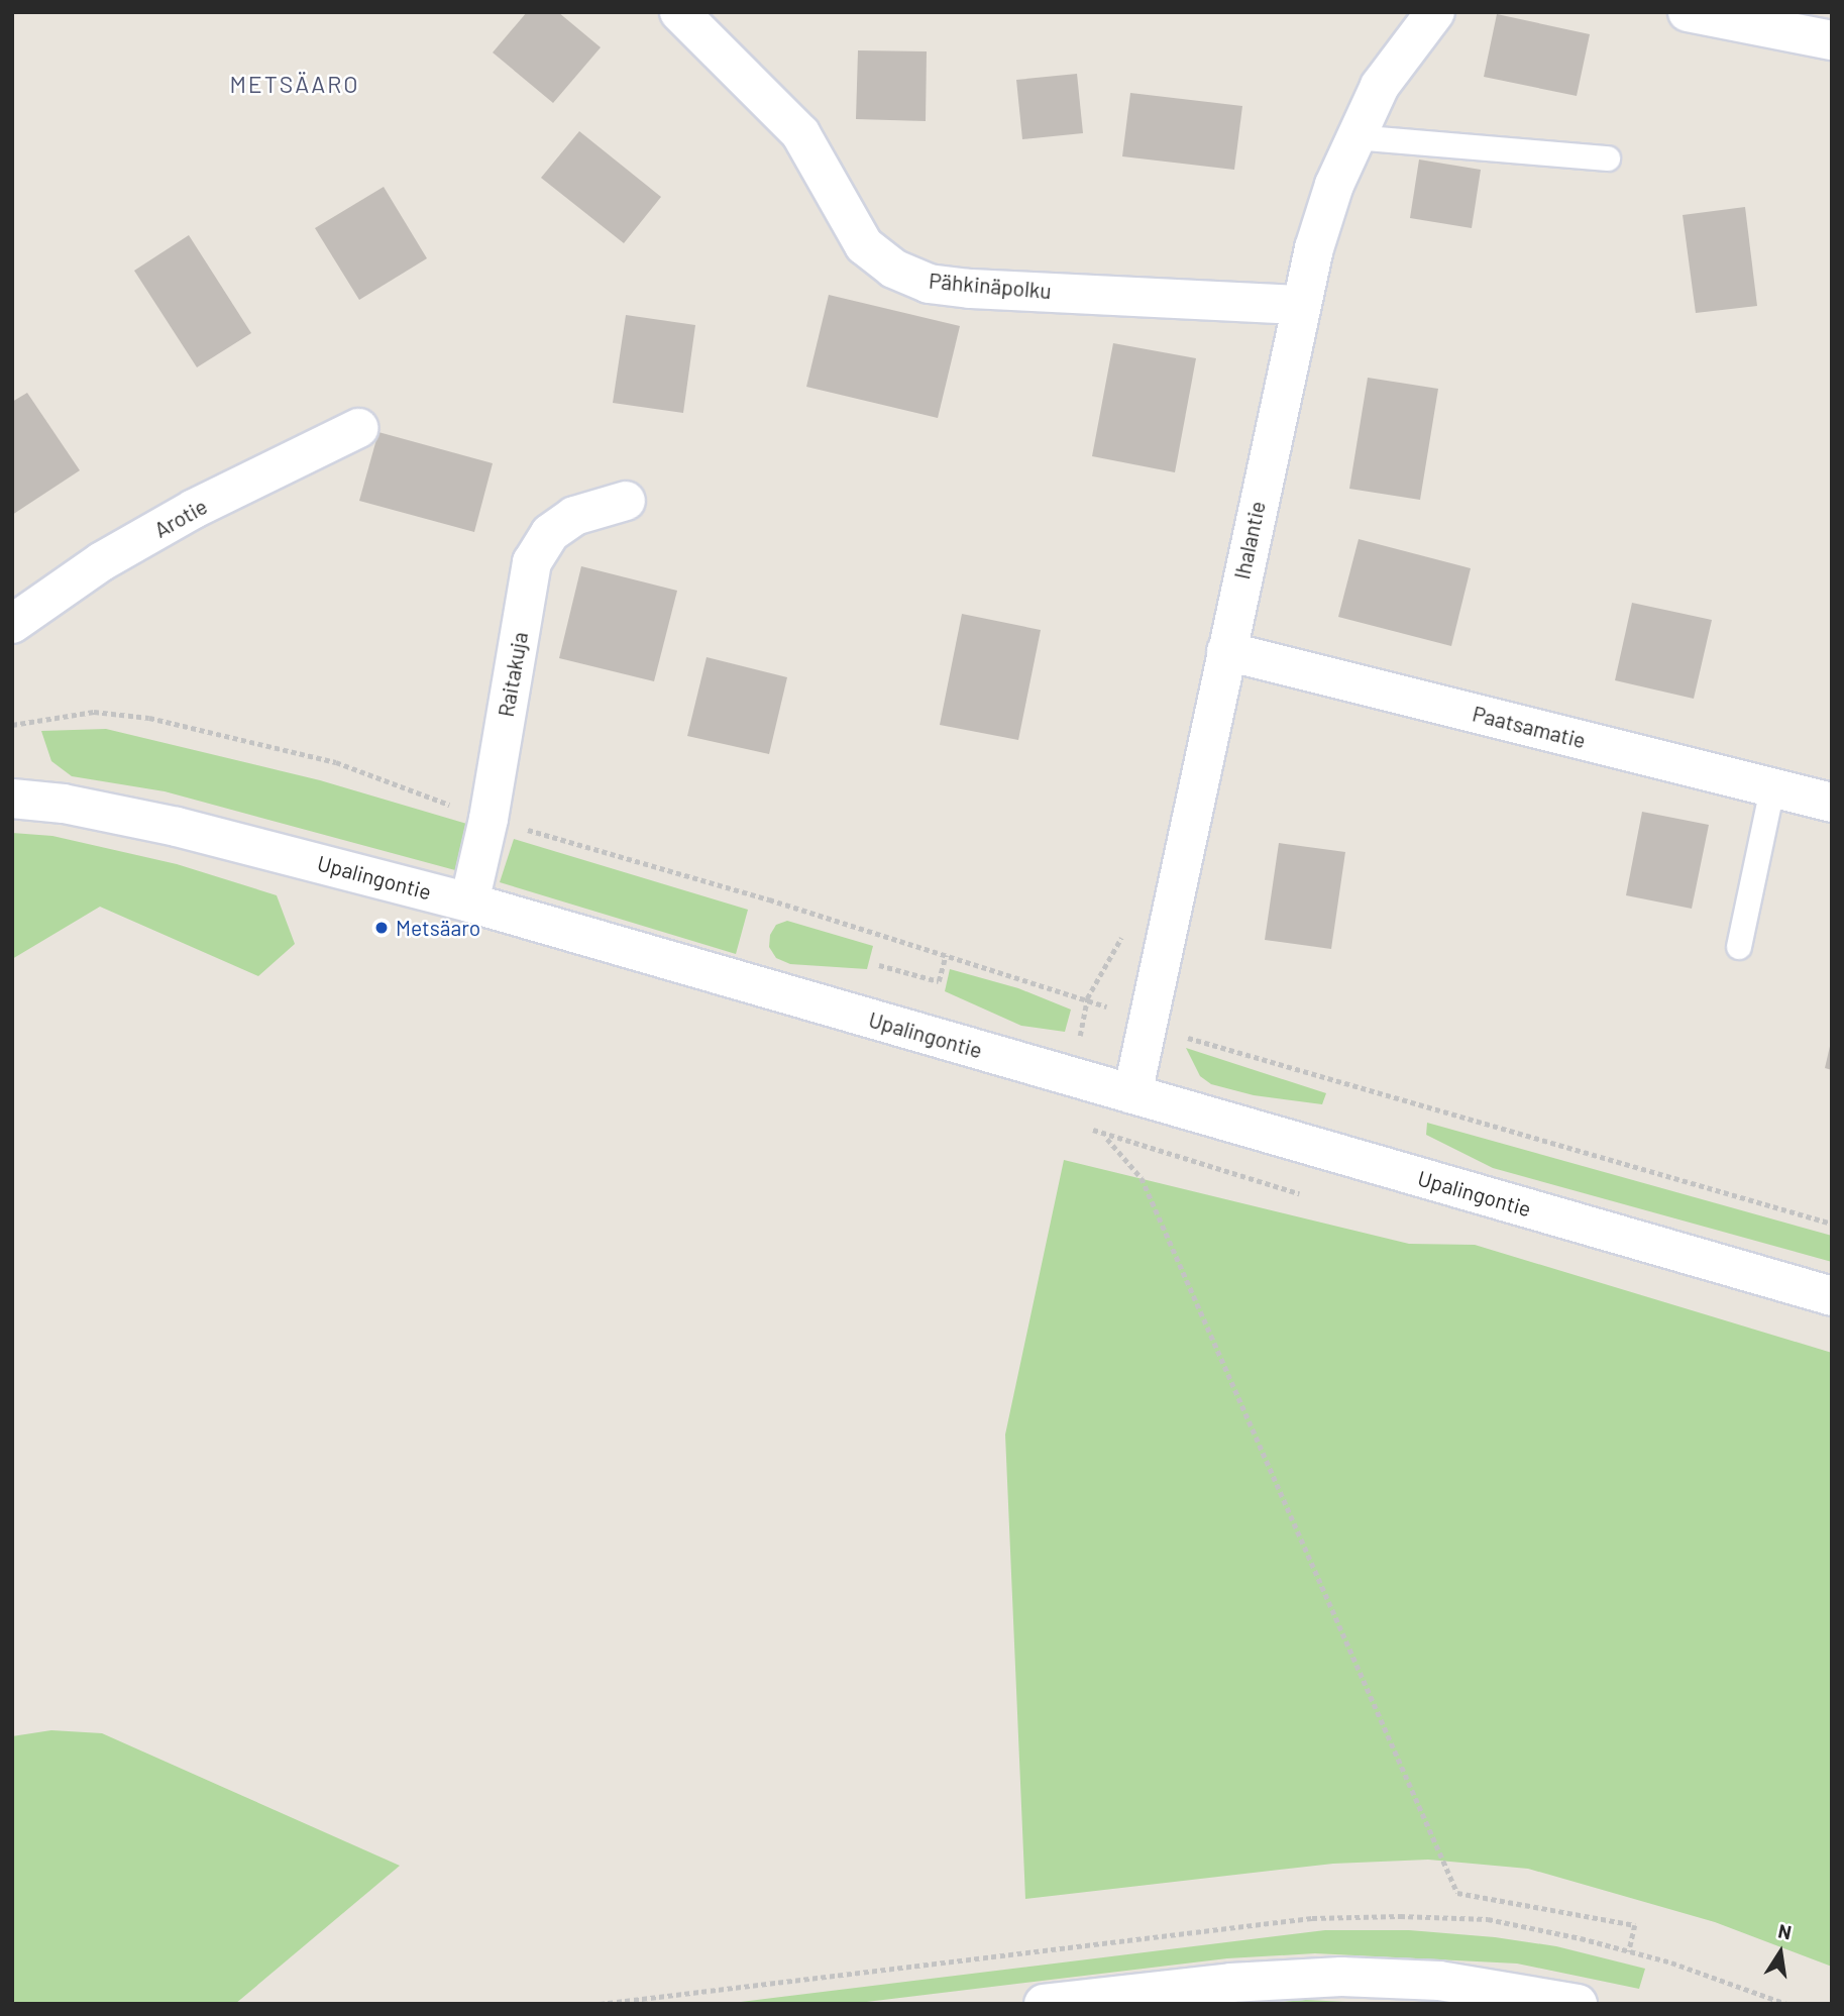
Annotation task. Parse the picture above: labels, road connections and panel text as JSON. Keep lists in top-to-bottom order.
{
  "streets": {
    "street": [
      "Pähkinäpolku",
      "Arotie",
      "Ihalantie",
      "Raitakuja",
      "Paatsamatie",
      "Upalingontie"
    ]
  },
  "crossings": [
    ["Pähkinäpolku", "Ihalantie"],
    ["Ihalantie", "Paatsamatie"],
    ["Ihalantie", "Upalingontie"],
    ["Raitakuja", "Upalingontie"]
  ],
  "districts": ["METSÄARO"],
  "places": ["Metsäaro"],
  "north": "top"
}
